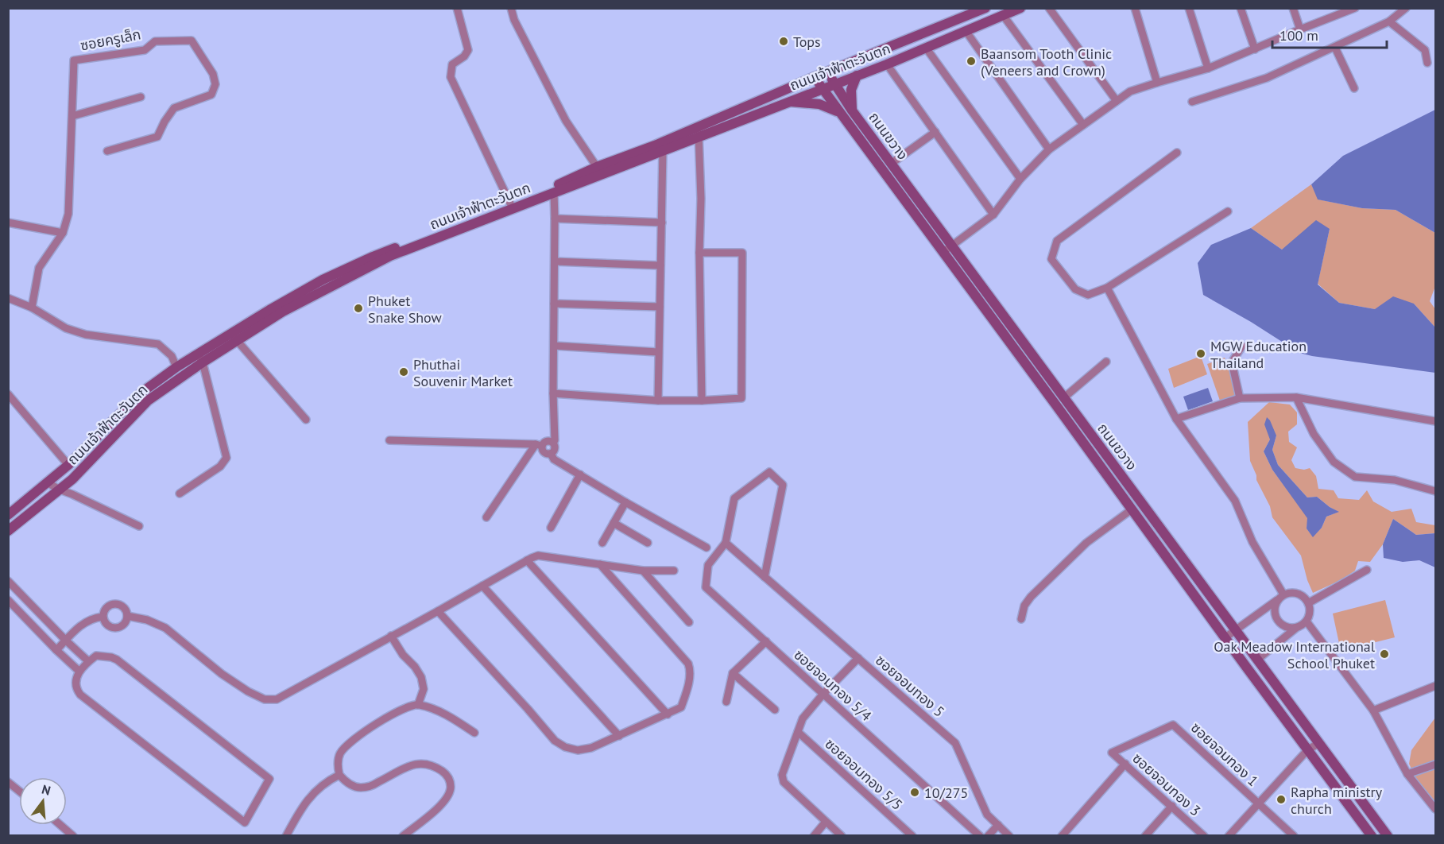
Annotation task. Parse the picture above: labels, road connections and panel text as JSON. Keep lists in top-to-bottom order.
{
  "streets": {
    "main road": ["ถนนเจ้าฟ้าตะวันตก", "ถนนขวาง"],
    "street": [
      "ซอยครูเล็ก",
      "ซอยจอมทอง 5/4",
      "ซอยจอมทอง 5",
      "ซอยจอมทอง 1",
      "ซอยจอมทอง 5/5",
      "ซอยจอมทอง 3"
    ]
  },
  "crossings": [
    ["ถนนเจ้าฟ้าตะวันตก", "ถนนขวาง"],
    ["ซอยจอมทอง 5/4", "ซอยจอมทอง 5"],
    ["ซอยจอมทอง 1", "ซอยจอมทอง 3"]
  ],
  "places": [
    "Tops",
    "Baansom Tooth Clinic (Veneers and Crown)",
    "Phuket Snake Show",
    "MGW Education Thailand",
    "Phuthai Souvenir Market",
    "Oak Meadow International School Phuket",
    "10/275",
    "Rapha ministry church"
  ],
  "scale_bar": "100 m",
  "north": "top"
}
